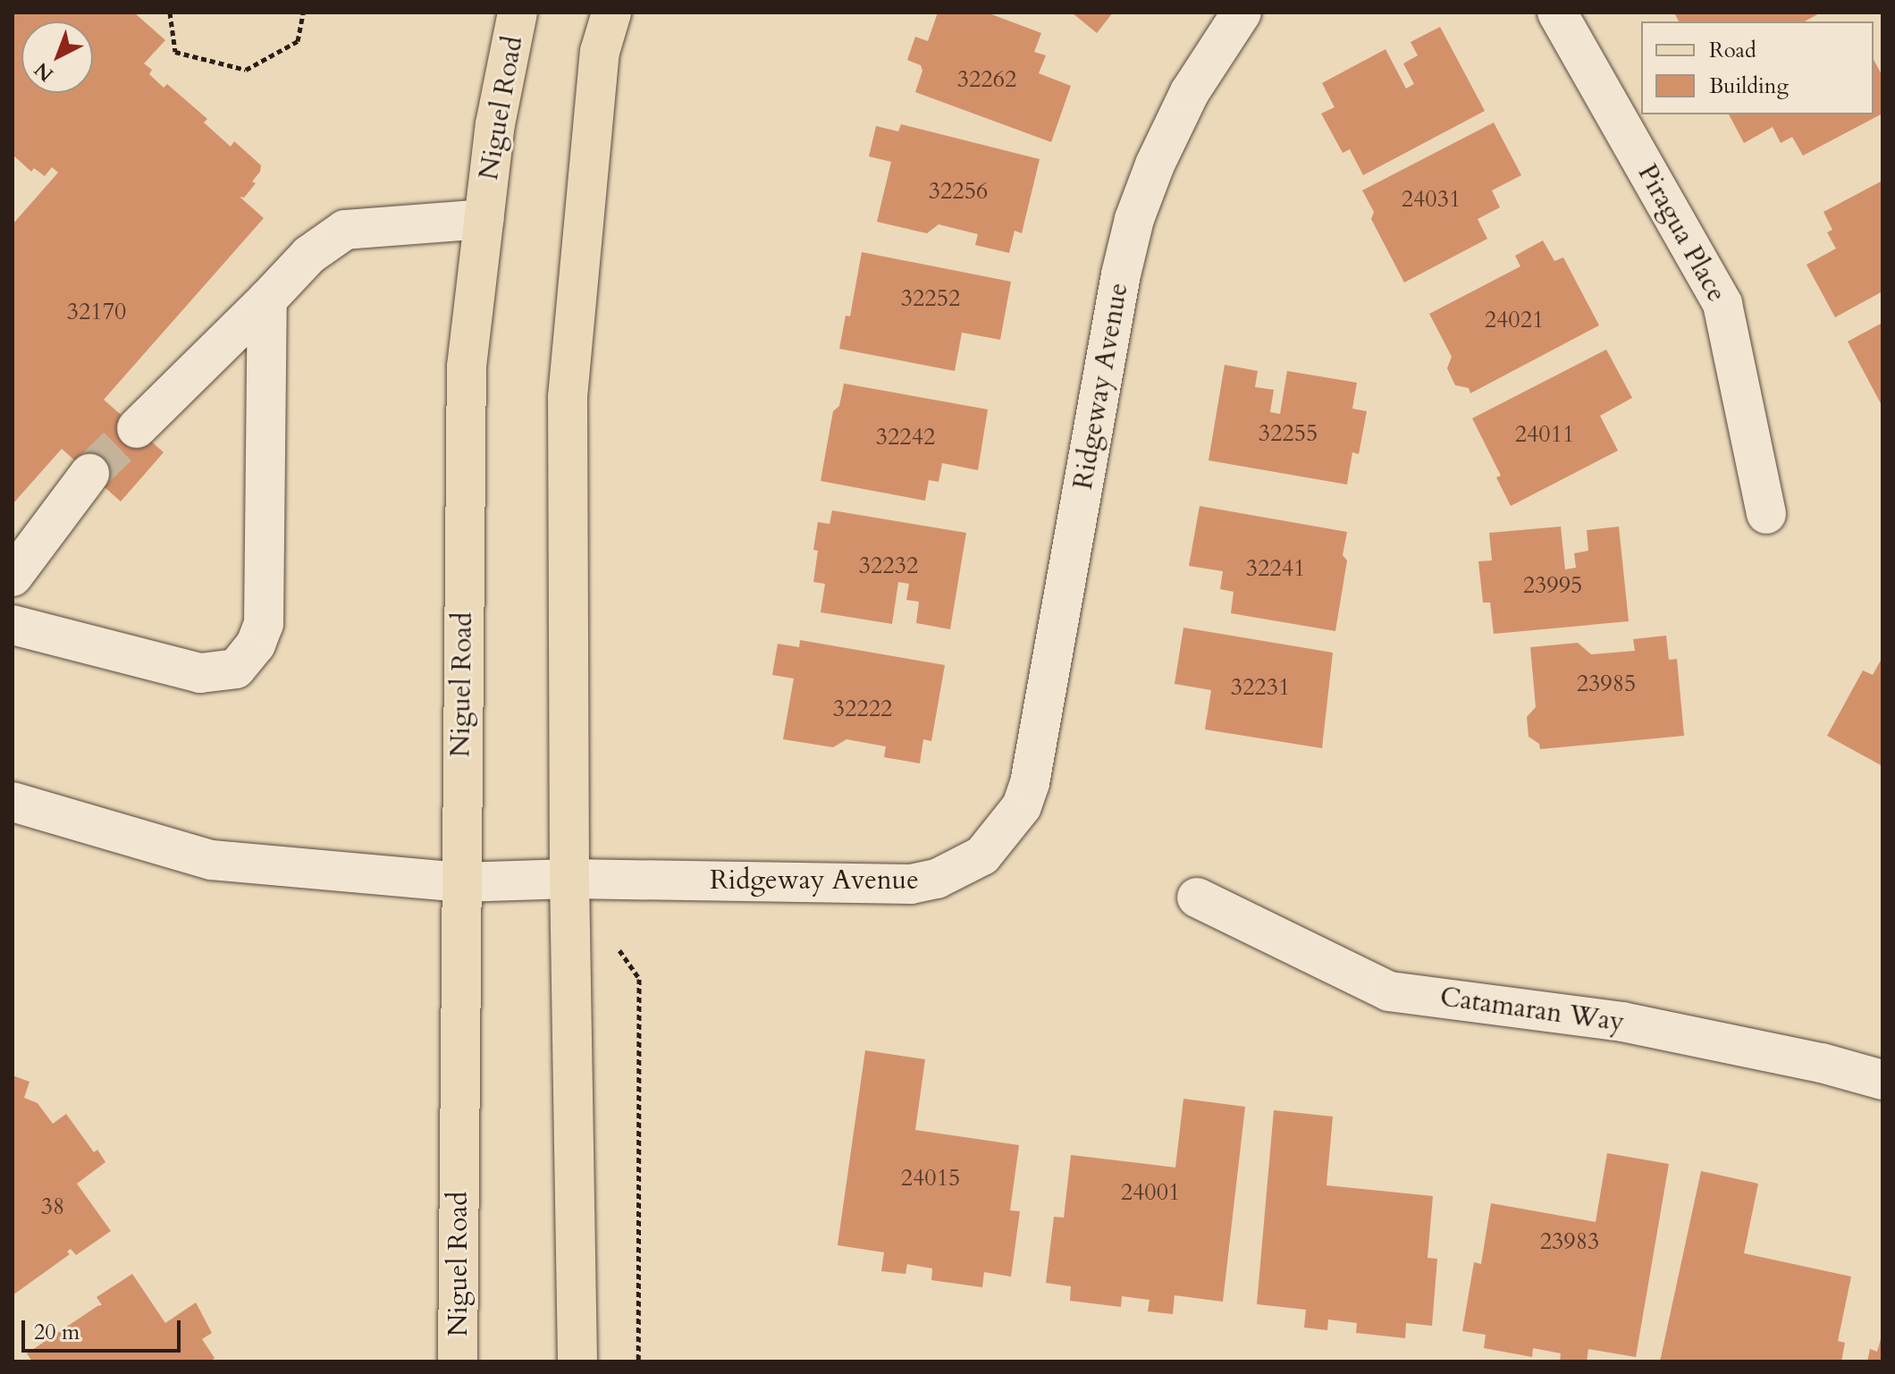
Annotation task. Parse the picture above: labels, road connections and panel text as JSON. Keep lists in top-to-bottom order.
{
  "streets": {
    "main road": ["Niguel Road"],
    "street": ["Piragua Place", "Ridgeway Avenue", "Catamaran Way"]
  },
  "crossings": [
    ["Niguel Road", "Ridgeway Avenue"]
  ],
  "house_numbers": [
    "32262",
    "32256",
    "24031",
    "32252",
    "32170",
    "24021",
    "32255",
    "24011",
    "32242",
    "32232",
    "32241",
    "23995",
    "23985",
    "32231",
    "32222",
    "24015",
    "24001",
    "38",
    "23983"
  ],
  "legend": ["Road", "Building"],
  "scale_bar": "20 m",
  "north": "bottom left"
}
